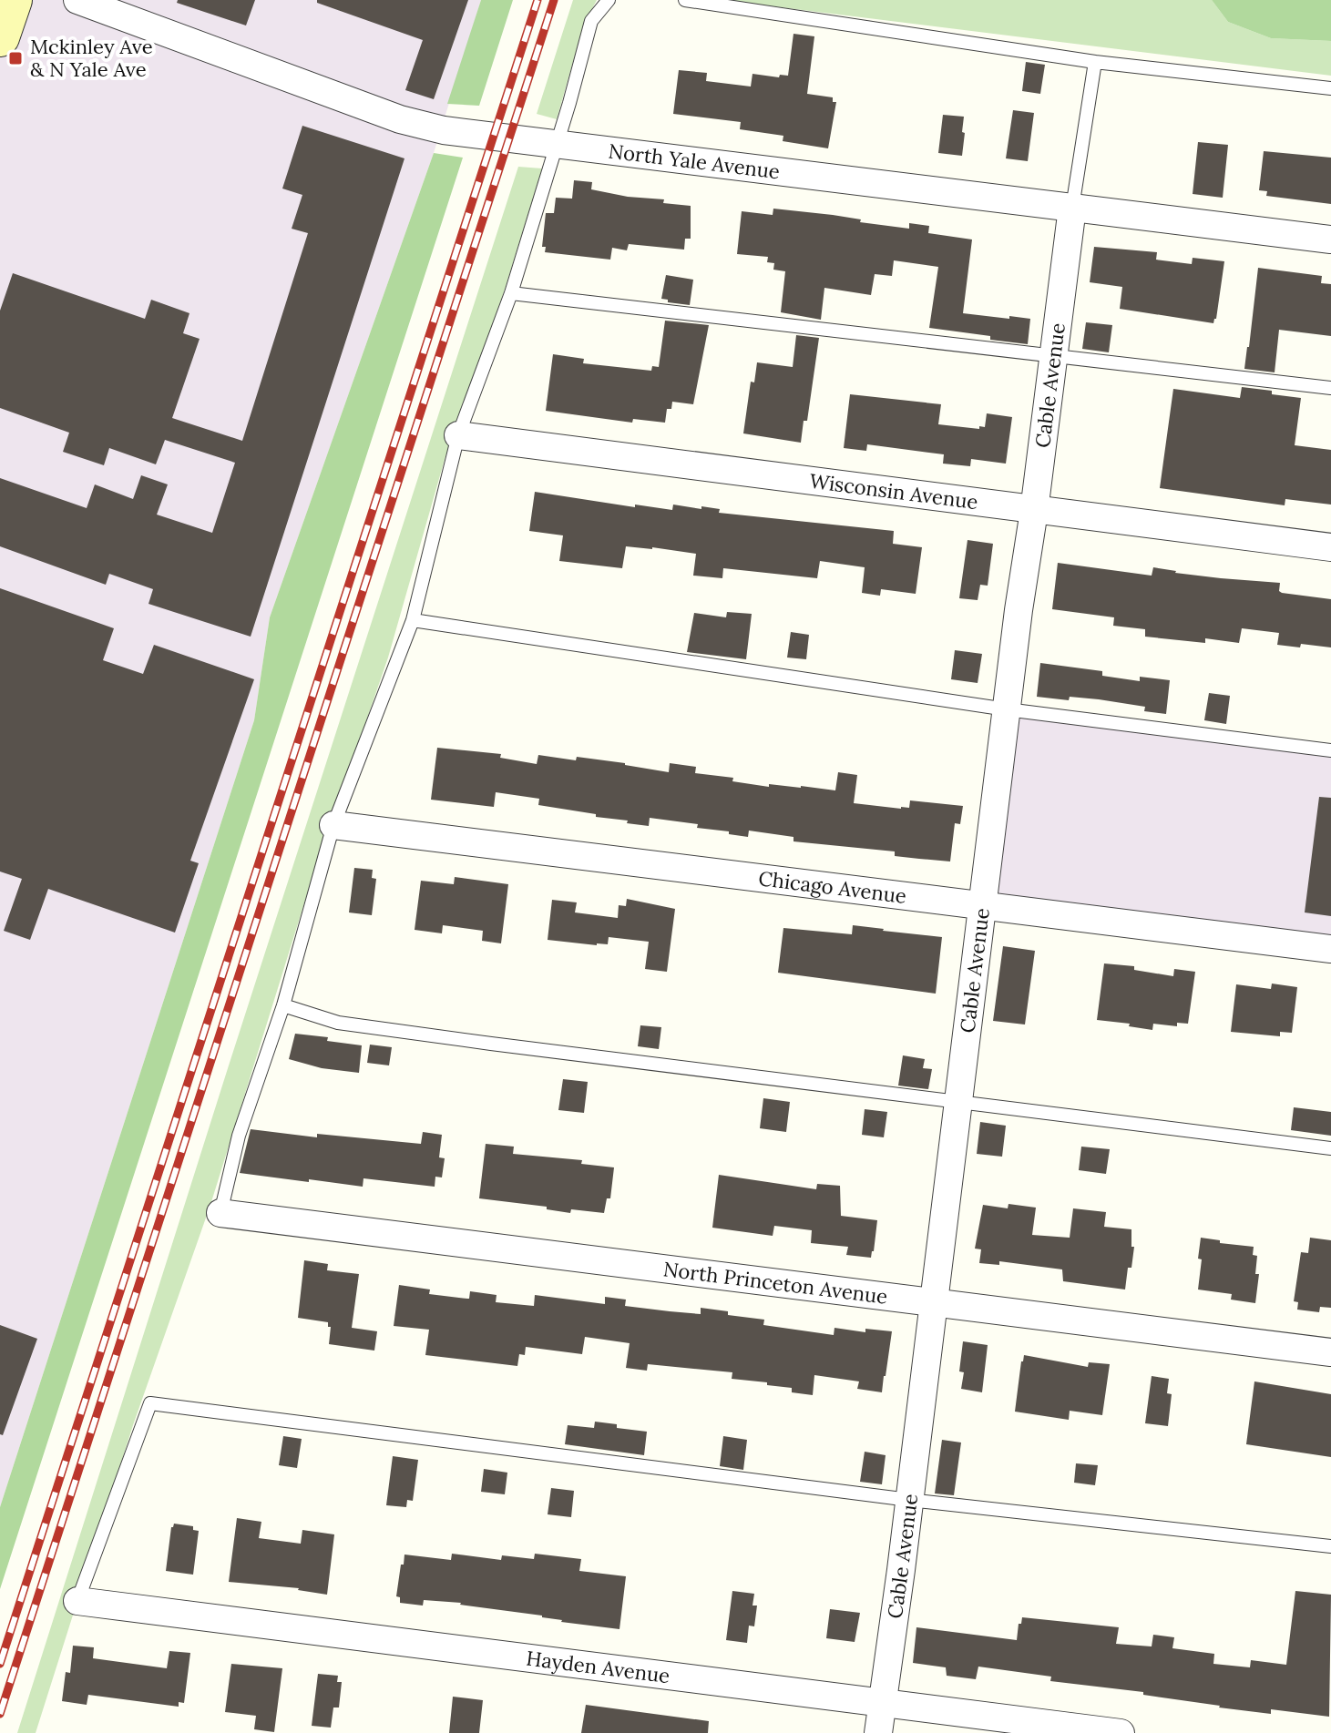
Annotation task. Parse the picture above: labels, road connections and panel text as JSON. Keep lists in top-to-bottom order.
{
  "streets": {
    "street": [
      "North Yale Avenue",
      "Cable Avenue",
      "Wisconsin Avenue",
      "Chicago Avenue",
      "North Princeton Avenue",
      "Hayden Avenue"
    ]
  },
  "crossings": [
    ["North Yale Avenue", "Cable Avenue"],
    ["Cable Avenue", "Wisconsin Avenue"],
    ["Cable Avenue", "Chicago Avenue"],
    ["Cable Avenue", "North Princeton Avenue"],
    ["Cable Avenue", "Hayden Avenue"]
  ],
  "places": {
    "transit": ["Mckinley Ave & N Yale Ave"]
  }
}
